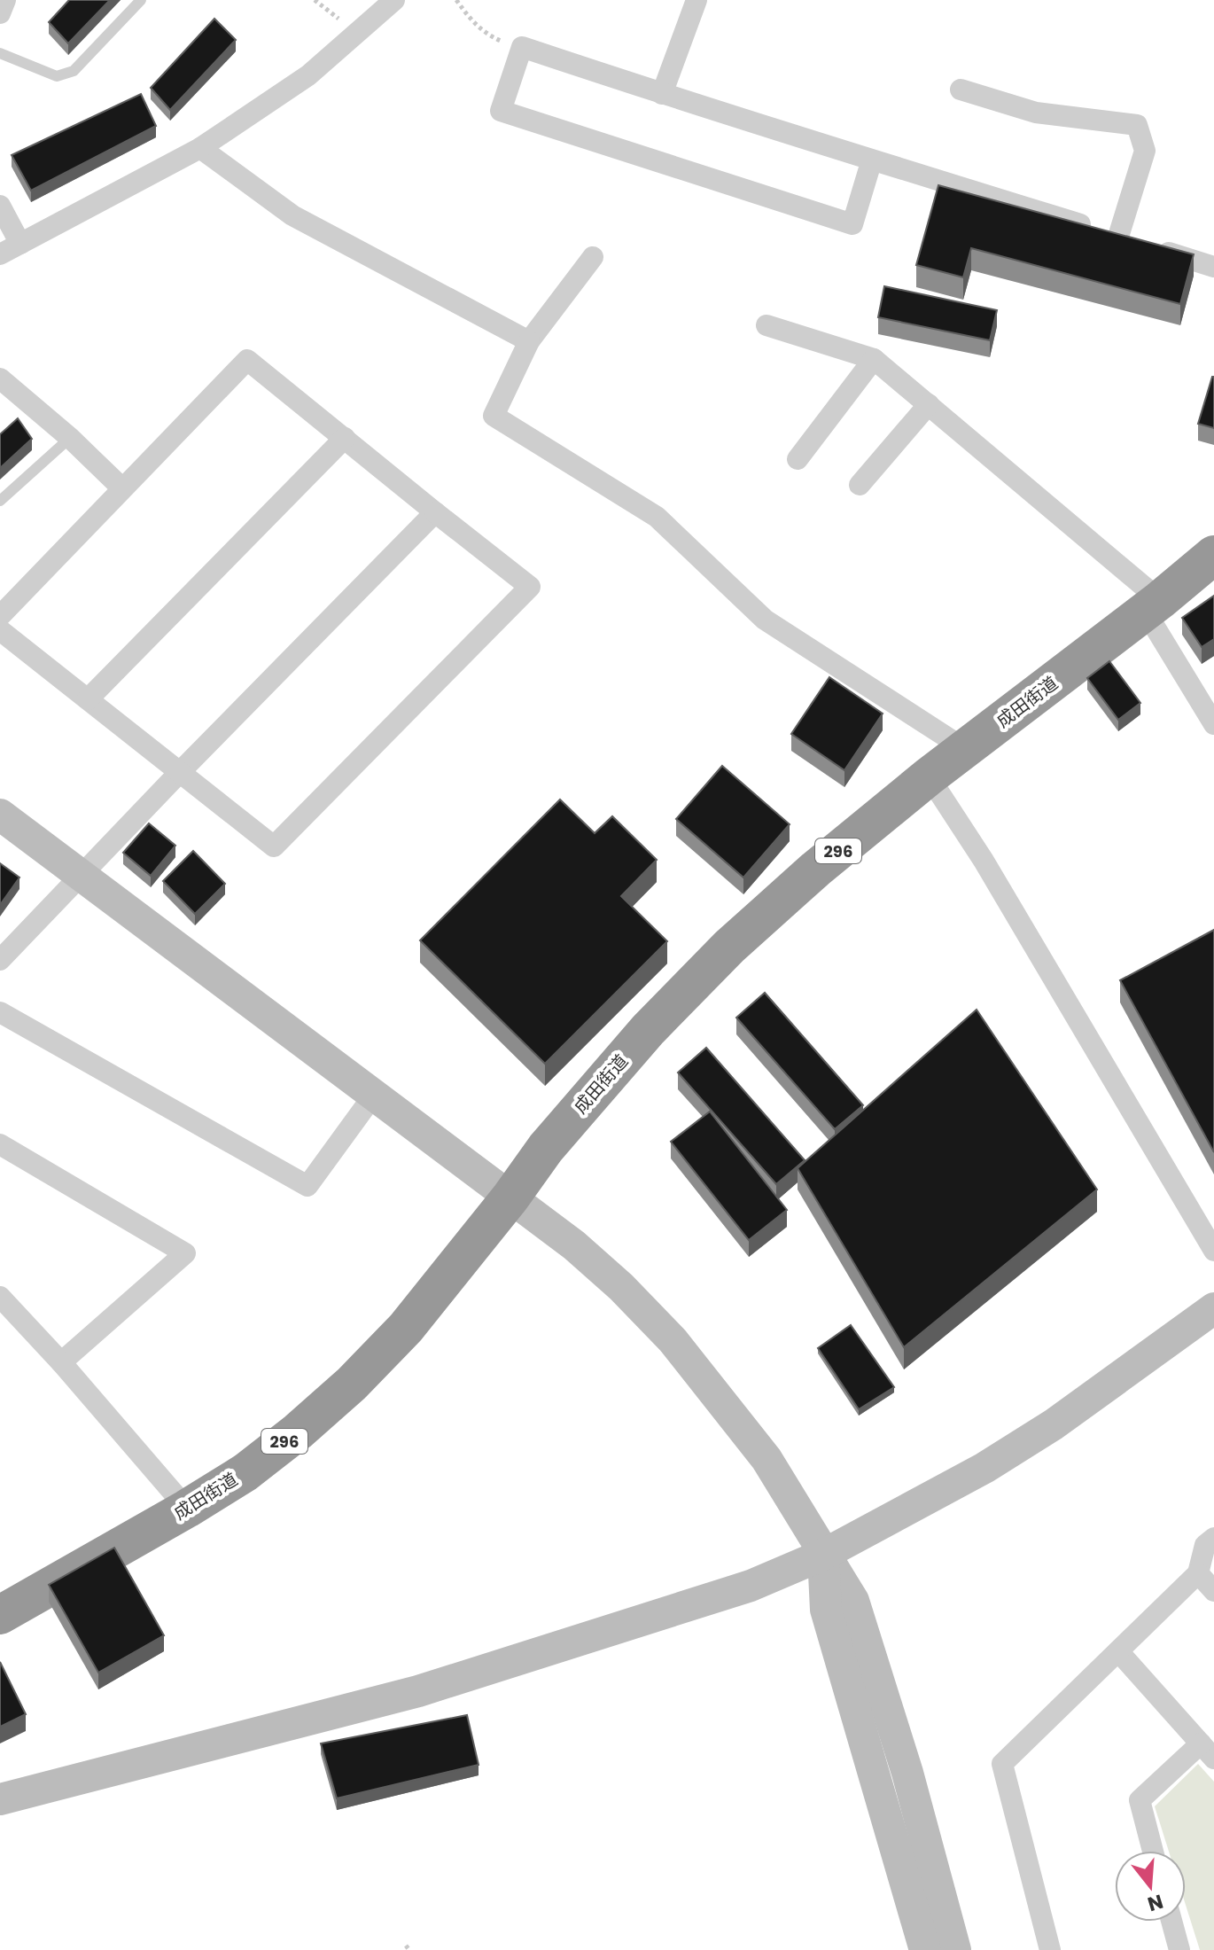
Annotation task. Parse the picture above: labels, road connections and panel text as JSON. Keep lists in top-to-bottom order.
{
  "streets": {
    "highway": ["成田街道", "296"]
  },
  "north": "bottom"
}
